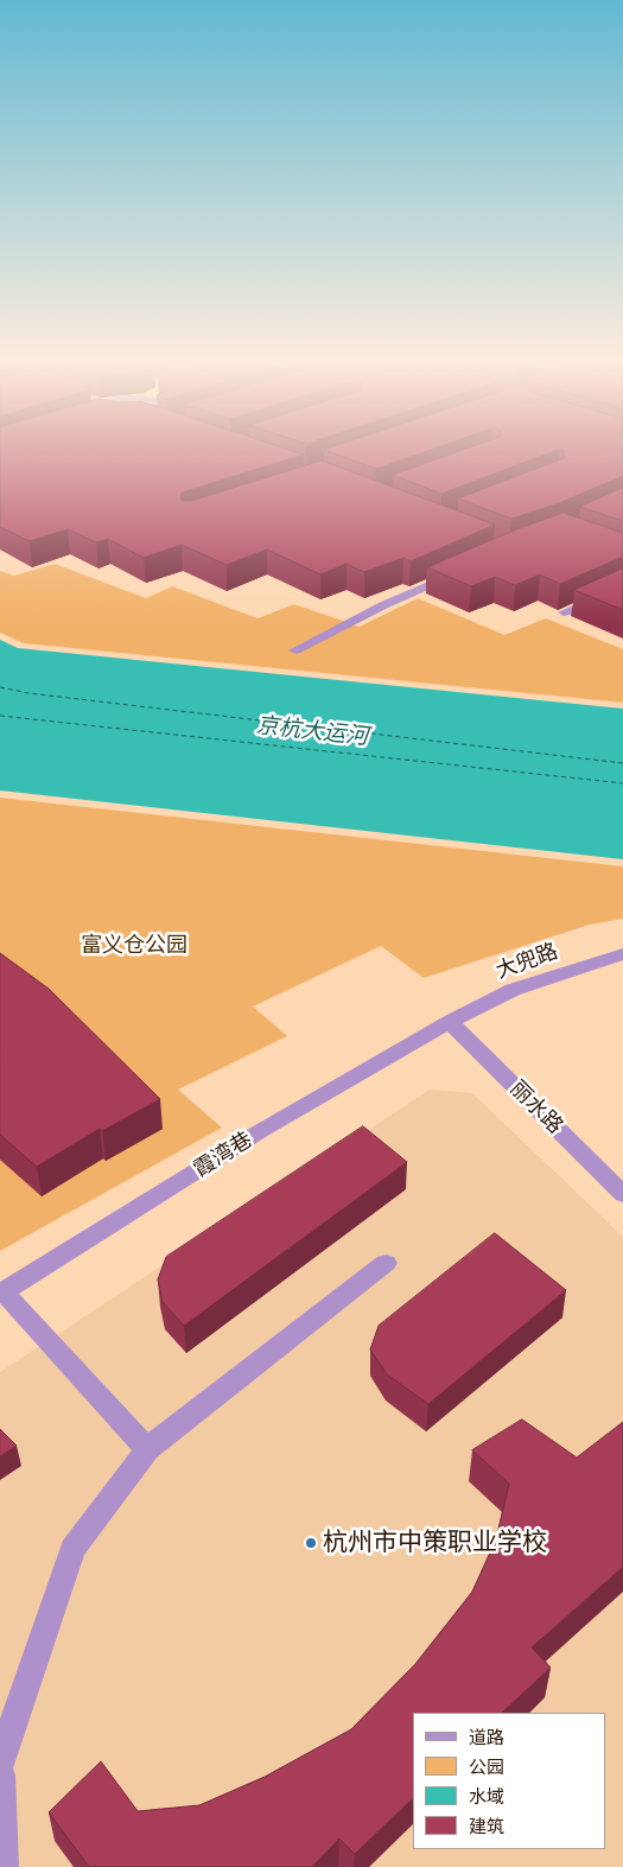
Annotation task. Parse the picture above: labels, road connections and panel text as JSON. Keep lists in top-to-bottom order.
{
  "streets": {
    "street": ["大兜路", "丽水路", "霞湾巷"]
  },
  "crossings": [
    ["大兜路", "丽水路"],
    ["大兜路", "霞湾巷"],
    ["丽水路", "霞湾巷"]
  ],
  "water": ["京杭大运河"],
  "parks": ["富义仓公园"],
  "places": ["杭州市中策职业学校"],
  "legend": [
    "道路",
    "公园",
    "水域",
    "建筑"
  ]
}
